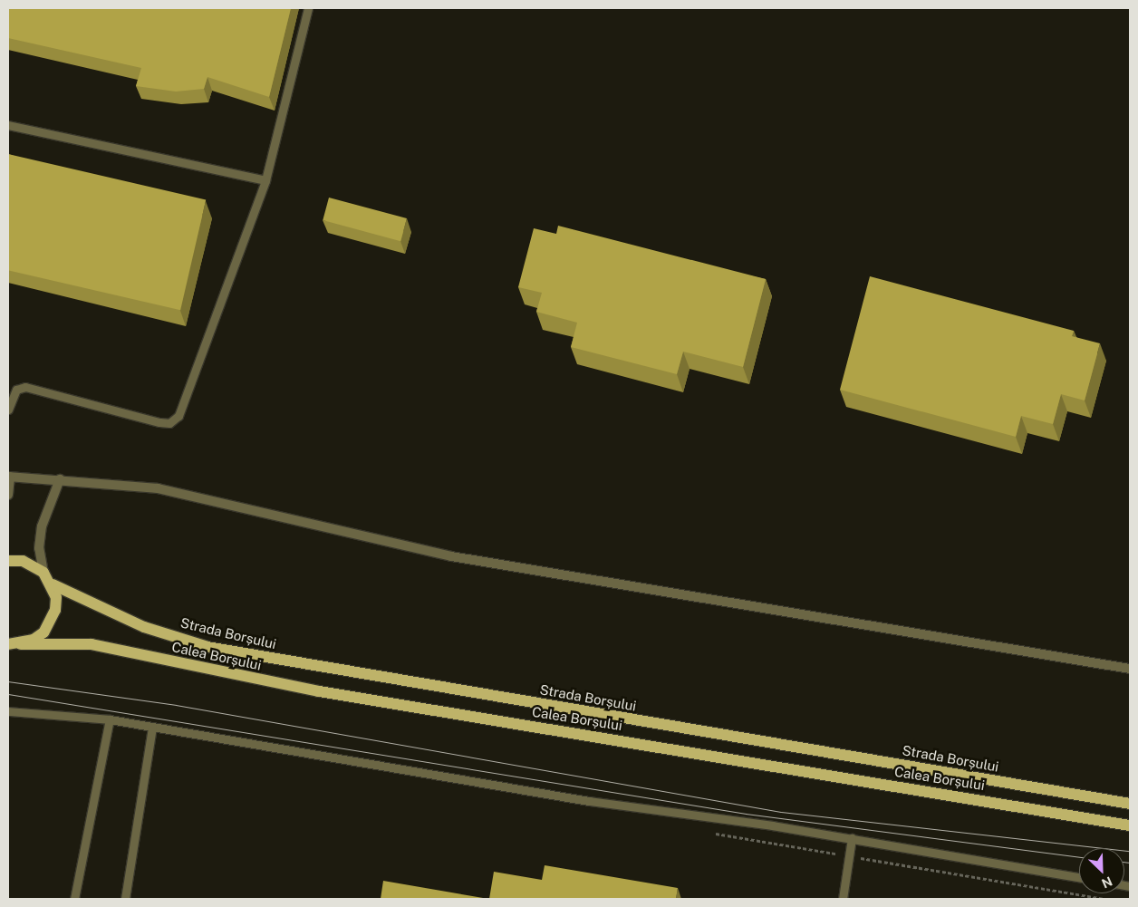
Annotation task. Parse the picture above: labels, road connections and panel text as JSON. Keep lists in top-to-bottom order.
{
  "streets": {
    "main road": ["Strada Borșului", "Calea Borșului"]
  },
  "crossings": [
    ["Strada Borșului", "Calea Borșului"]
  ],
  "north": "bottom right"
}
